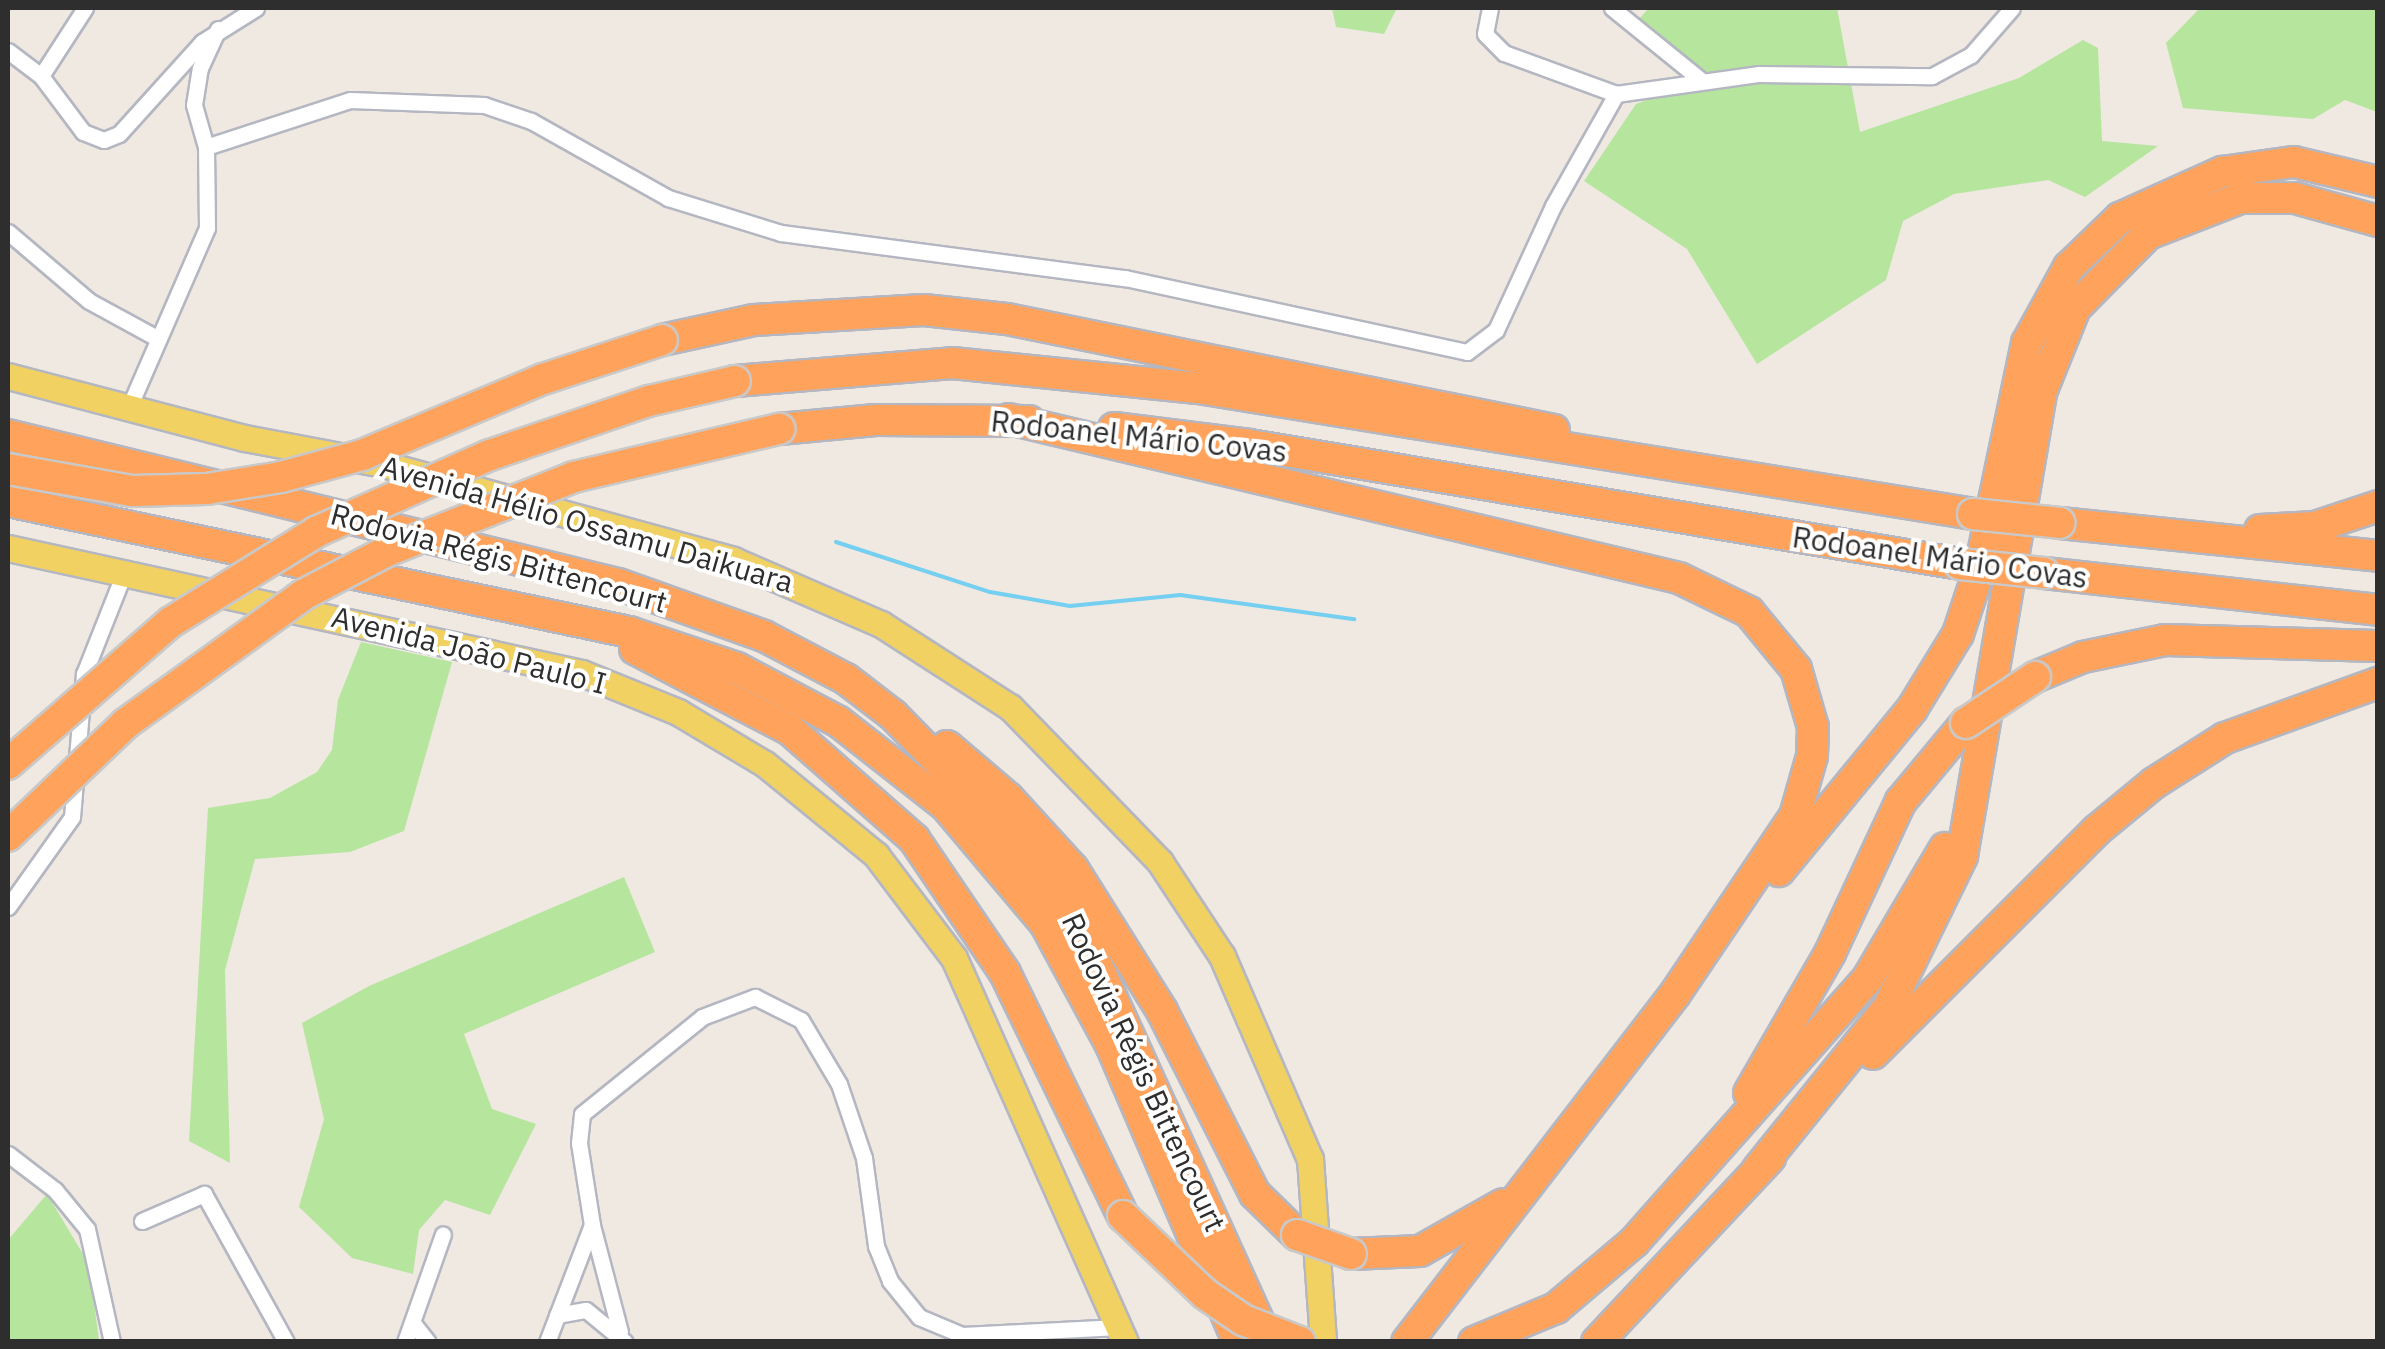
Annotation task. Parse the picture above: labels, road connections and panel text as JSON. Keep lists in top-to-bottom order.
{
  "streets": {
    "highway": ["Rodoanel Mário Covas", "Rodovia Régis Bittencourt"],
    "main road": ["Avenida Hélio Ossamu Daikuara", "Avenida João Paulo I"]
  },
  "crossings": [
    ["Rodoanel Mário Covas", "Avenida Hélio Ossamu Daikuara"]
  ]
}
